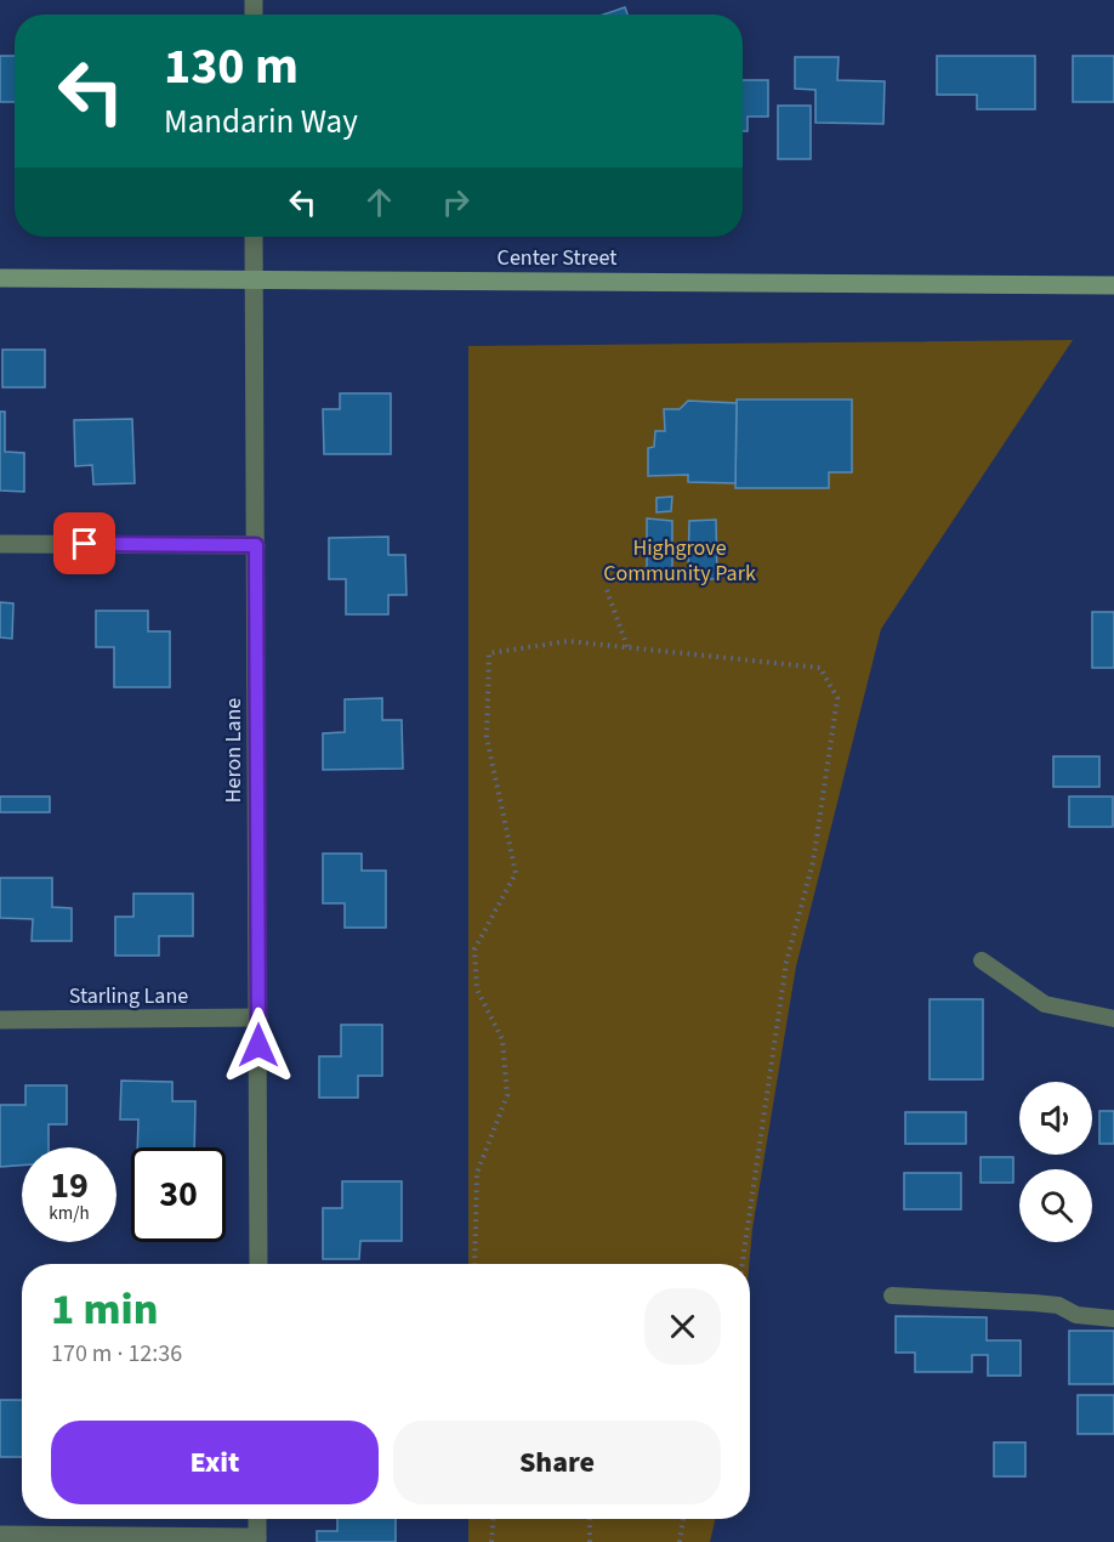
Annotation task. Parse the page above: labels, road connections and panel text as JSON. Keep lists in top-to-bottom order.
{
  "streets": {
    "main road": ["Center Street"],
    "street": ["Heron Lane", "Starling Lane"]
  },
  "crossings": [
    ["Center Street", "Heron Lane"],
    ["Heron Lane", "Starling Lane"]
  ],
  "parks": ["Highgrove Community Park"],
  "page": {
    "turn": ["130 m", "Mandarin Way"],
    "speed": "19 km/h",
    "limit": "30",
    "heading": ["1 min", "170 m · 12:36"],
    "buttons": ["Exit", "Share"]
  }
}
